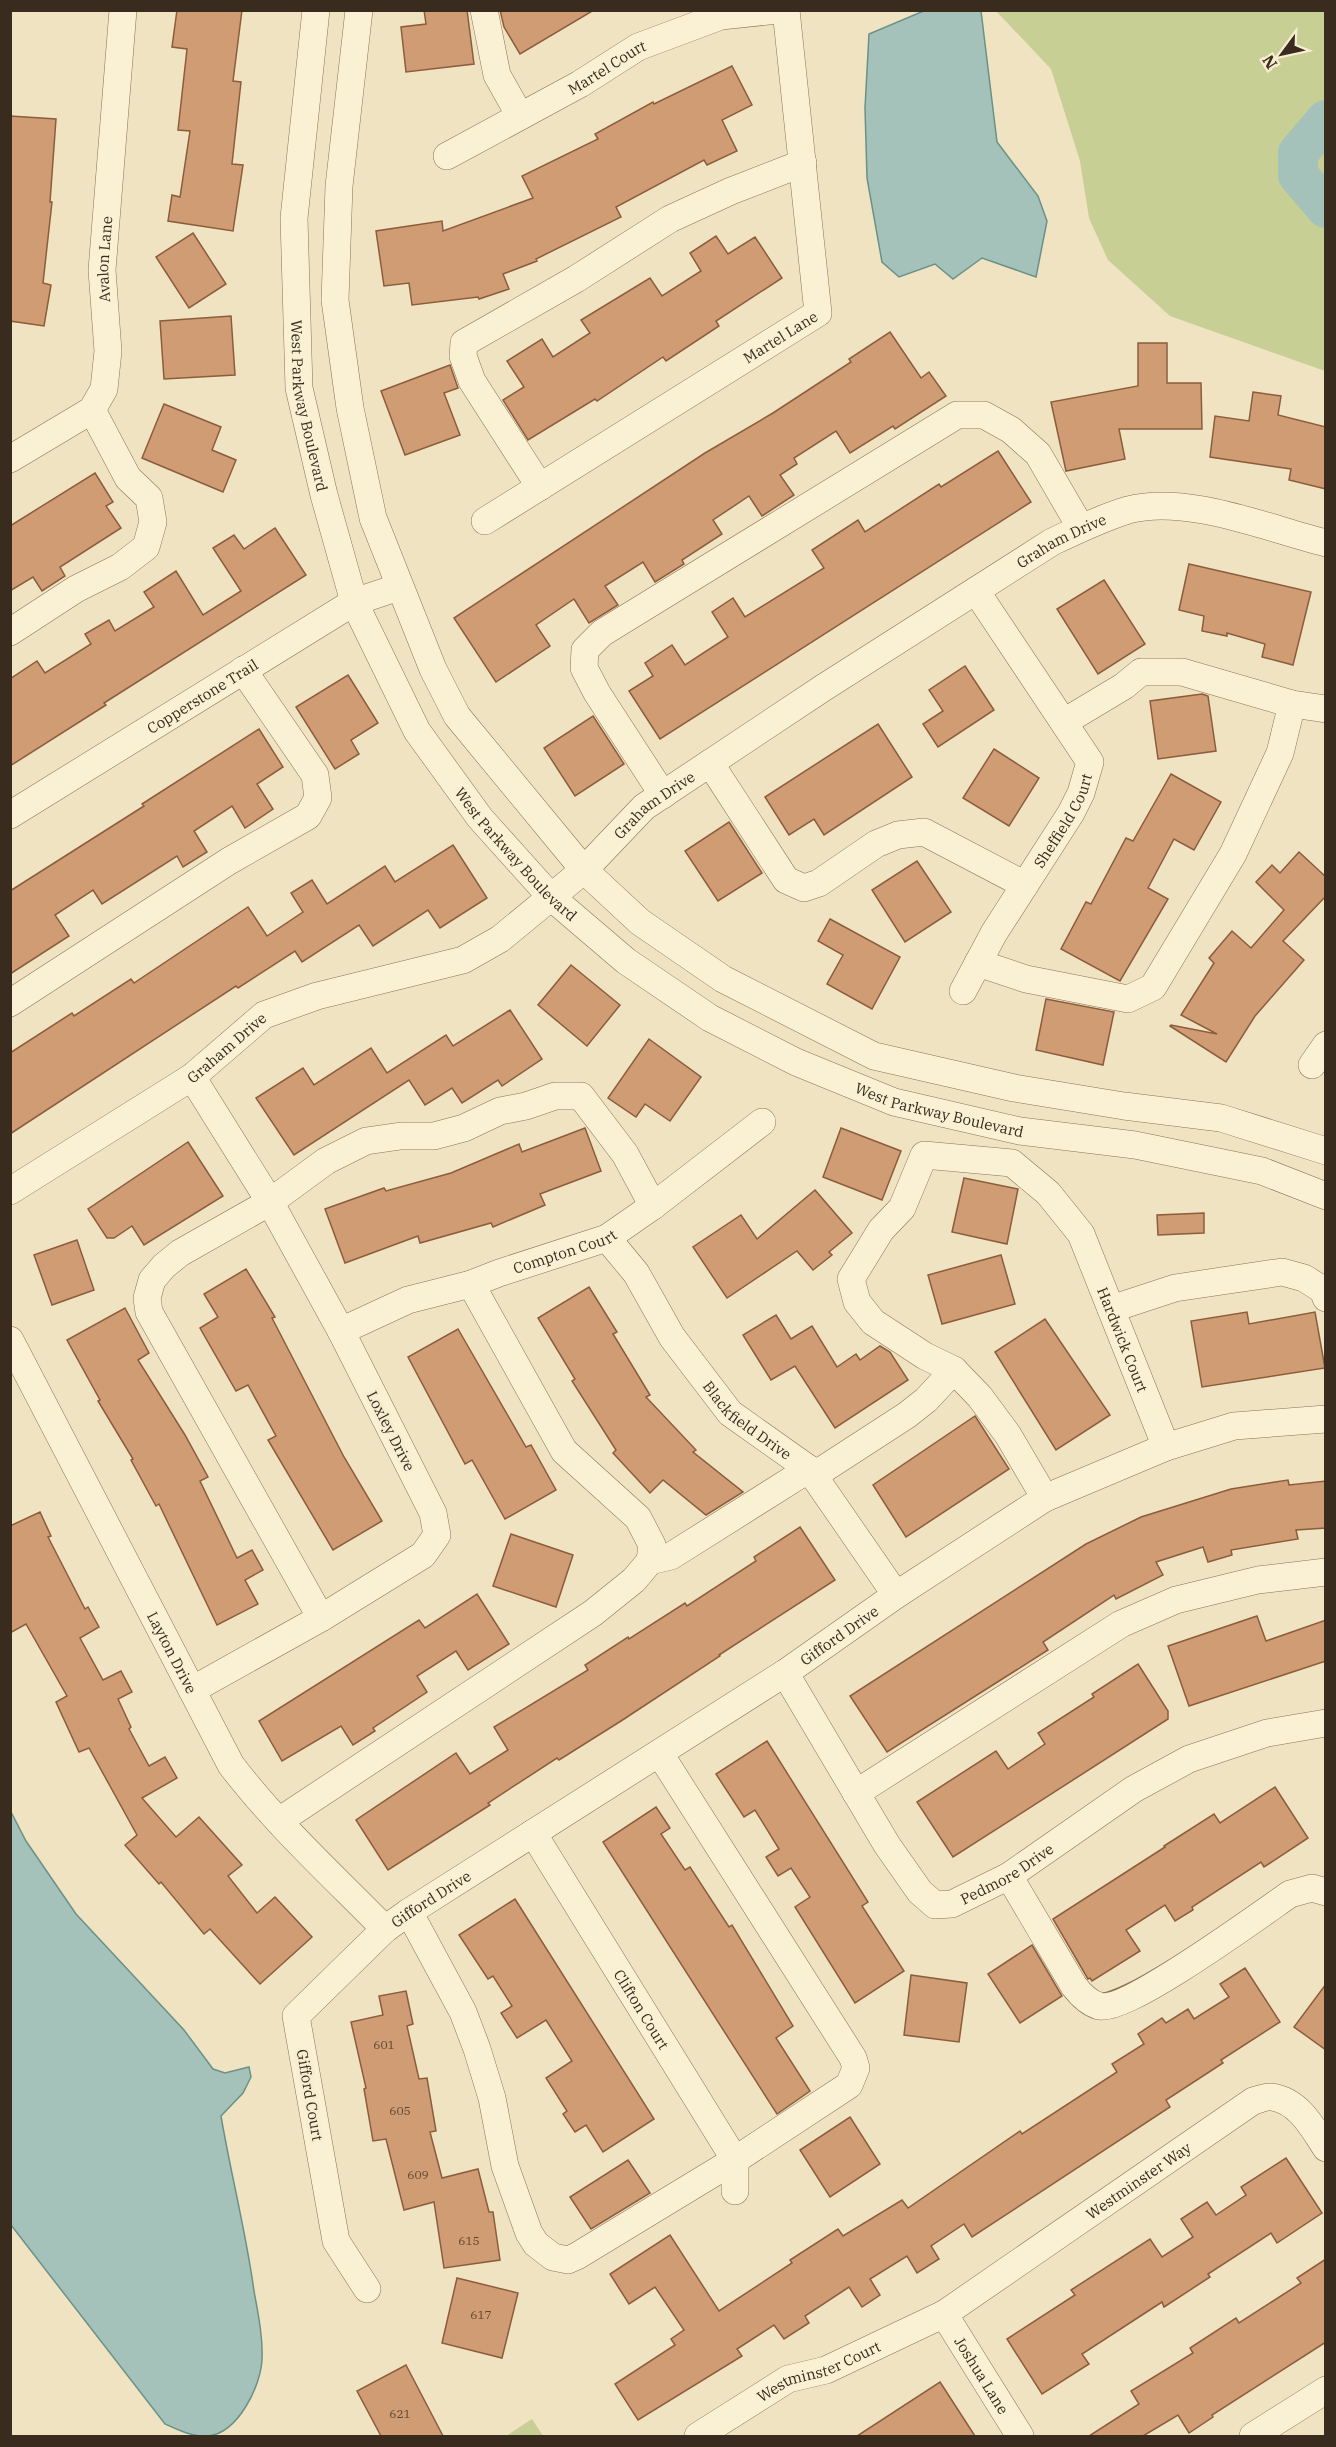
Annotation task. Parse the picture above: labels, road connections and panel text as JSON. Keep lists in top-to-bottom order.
{
  "streets": {
    "street": [
      "Martel Court",
      "Avalon Lane",
      "Martel Lane",
      "West Parkway Boulevard",
      "Graham Drive",
      "Copperstone Trail",
      "Sheffield Court",
      "Compton Court",
      "Hardwick Court",
      "Blackfield Drive",
      "Loxley Drive",
      "Gifford Drive",
      "Layton Drive",
      "Pedmore Drive",
      "Clifton Court",
      "Gifford Court",
      "Westminster Way",
      "Westminster Court",
      "Joshua Lane"
    ]
  },
  "crossings": [
    ["West Parkway Boulevard", "Graham Drive"],
    ["West Parkway Boulevard", "Copperstone Trail"],
    ["Graham Drive", "Sheffield Court"],
    ["Graham Drive", "Loxley Drive"],
    ["Compton Court", "Blackfield Drive"],
    ["Compton Court", "Loxley Drive"],
    ["Hardwick Court", "Gifford Drive"],
    ["Blackfield Drive", "Gifford Drive"],
    ["Loxley Drive", "Layton Drive"],
    ["Gifford Drive", "Layton Drive"],
    ["Gifford Drive", "Pedmore Drive"],
    ["Gifford Drive", "Clifton Court"],
    ["Gifford Drive", "Gifford Court"],
    ["Layton Drive", "Gifford Court"],
    ["Westminster Way", "Westminster Court"],
    ["Westminster Way", "Joshua Lane"],
    ["Westminster Court", "Joshua Lane"]
  ],
  "house_numbers": [
    "601",
    "605",
    "609",
    "615",
    "617",
    "621"
  ],
  "north": "bottom left"
}
